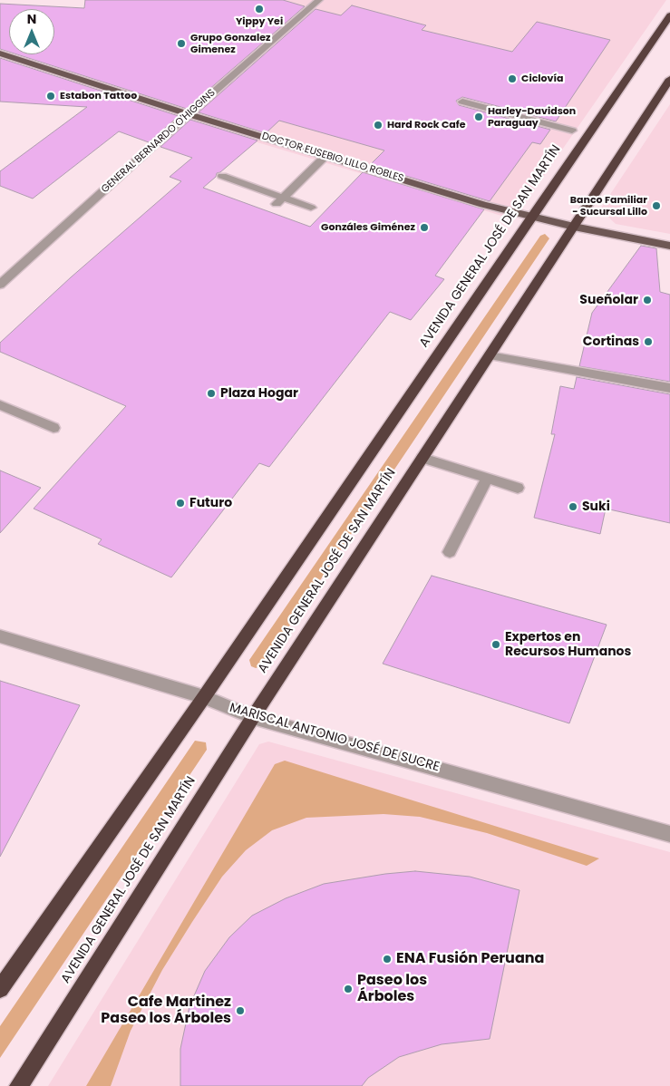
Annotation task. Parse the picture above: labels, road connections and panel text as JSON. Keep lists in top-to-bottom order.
{
  "streets": {
    "highway": ["AVENIDA GENERAL JOSÉ DE SAN MARTÍN"],
    "main road": ["DOCTOR EUSEBIO LILLO ROBLES"],
    "street": ["GENERAL BERNARDO O'HIGGINS", "MARISCAL ANTONIO JOSÉ DE SUCRE"]
  },
  "crossings": [
    ["GENERAL BERNARDO O'HIGGINS", "DOCTOR EUSEBIO LILLO ROBLES"],
    ["DOCTOR EUSEBIO LILLO ROBLES", "AVENIDA GENERAL JOSÉ DE SAN MARTÍN"],
    ["AVENIDA GENERAL JOSÉ DE SAN MARTÍN", "MARISCAL ANTONIO JOSÉ DE SUCRE"]
  ],
  "places": [
    "Yippy Yei",
    "Grupo Gonzalez Gimenez",
    "Ciclovía",
    "Estabon Tattoo",
    "Harley-Davidson Paraguay",
    "Hard Rock Cafe",
    "Banco Familiar - Sucursal Lillo",
    "Gonzáles Giménez",
    "Sueñolar",
    "Cortinas",
    "Plaza Hogar",
    "Futuro",
    "Suki",
    "Expertos en Recursos Humanos",
    "ENA Fusión Peruana",
    "Paseo los Árboles",
    "Cafe Martinez Paseo los Árboles"
  ],
  "north": "top"
}
